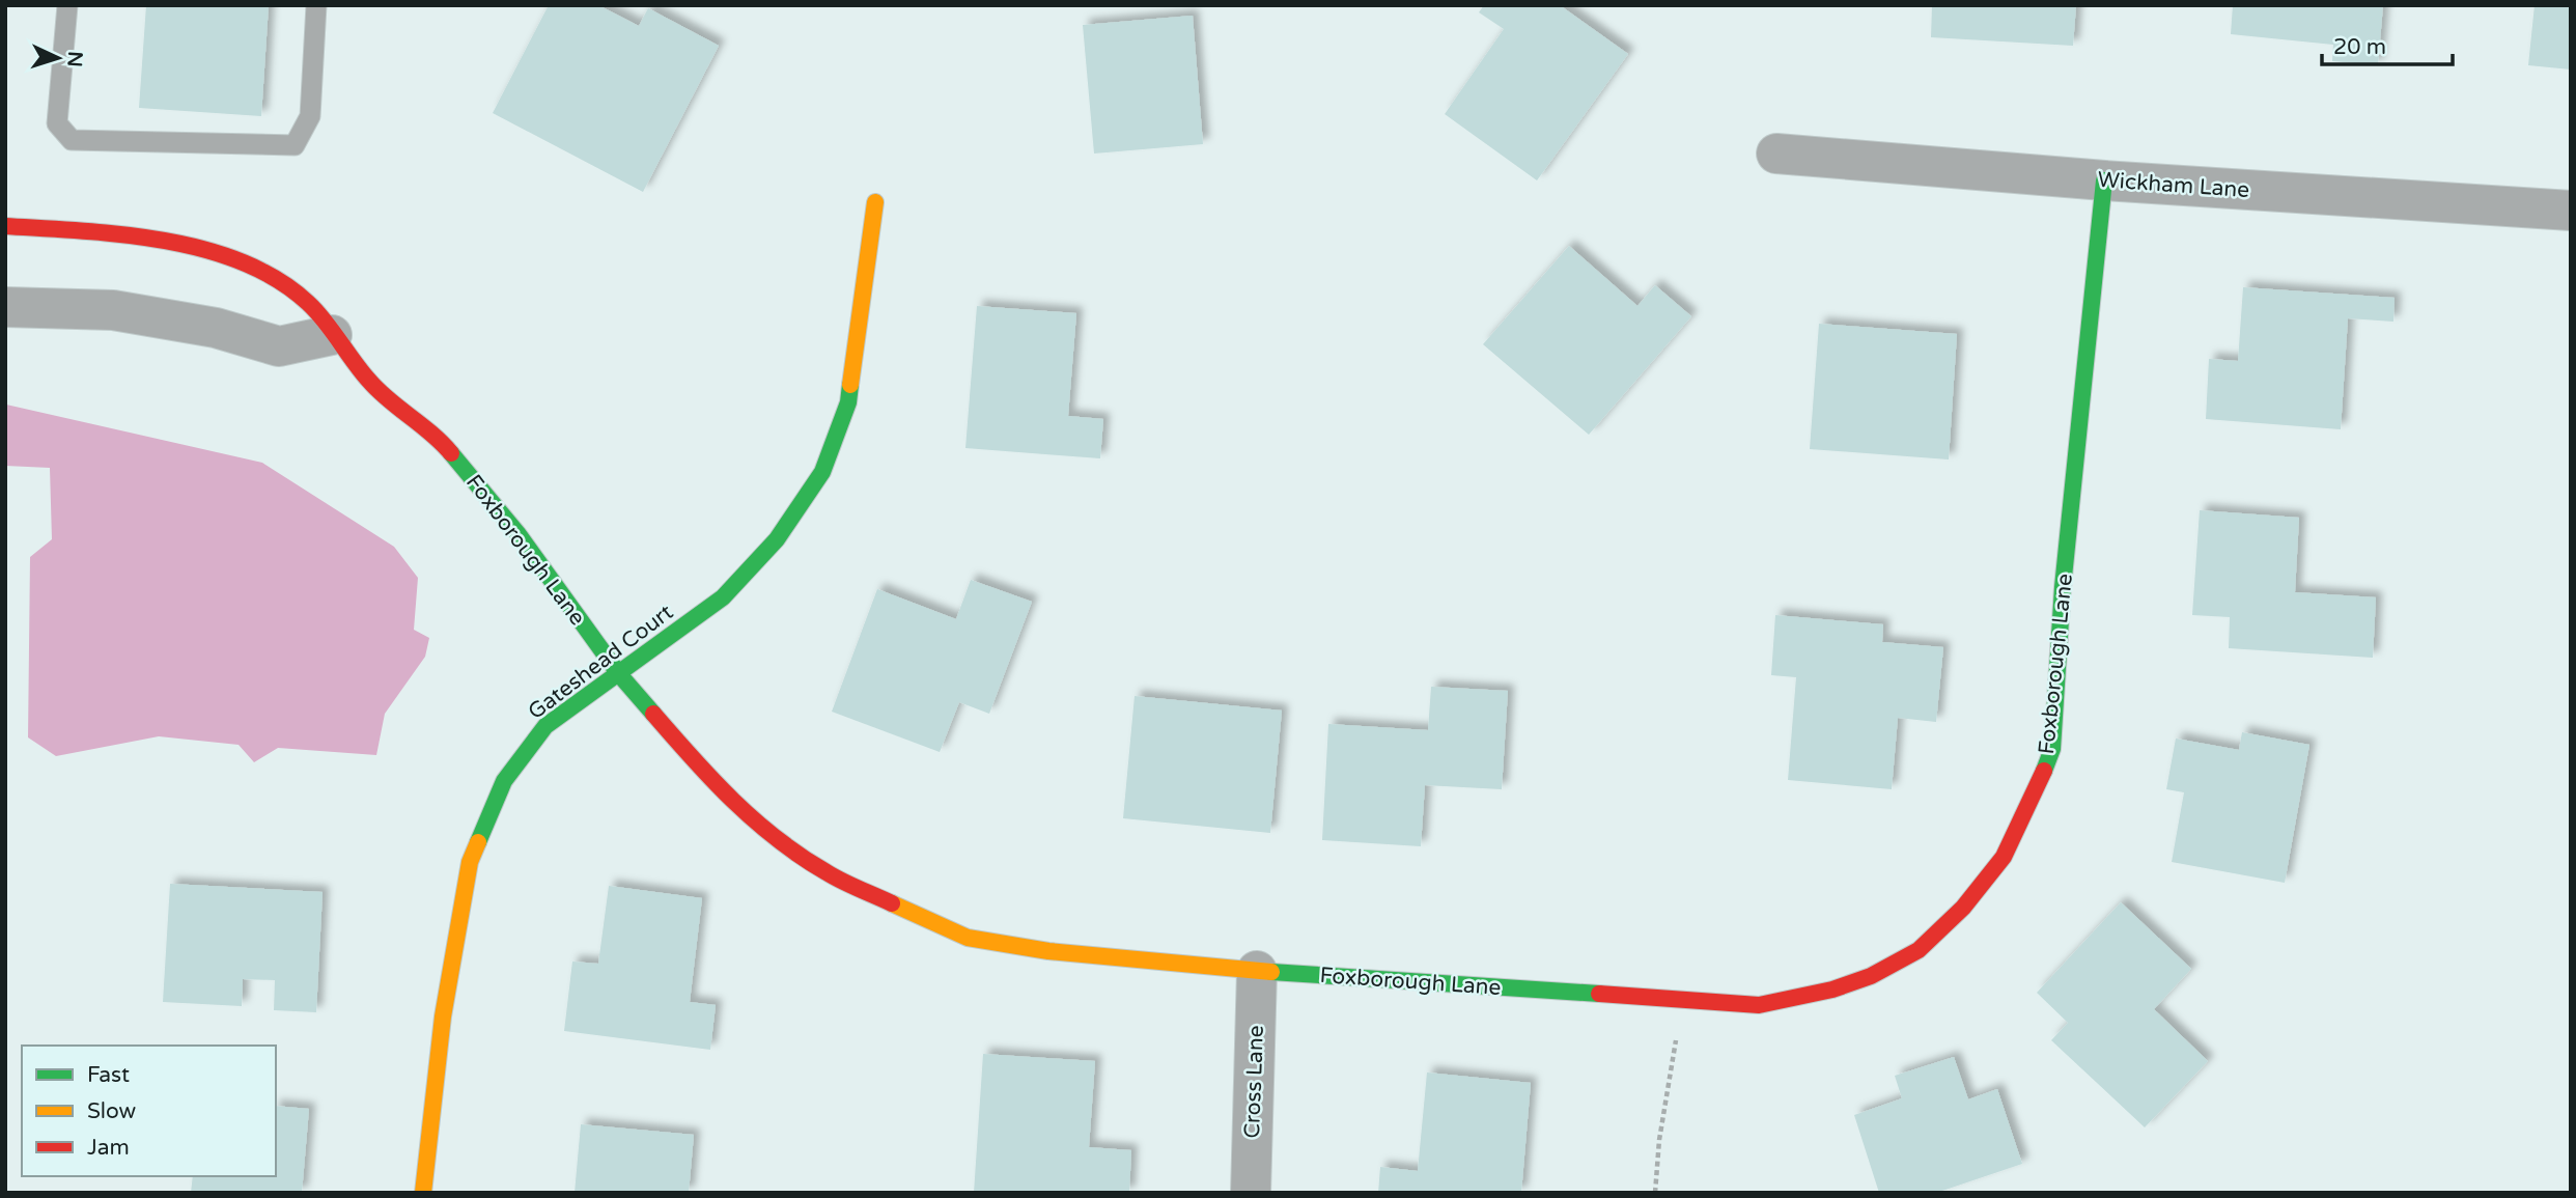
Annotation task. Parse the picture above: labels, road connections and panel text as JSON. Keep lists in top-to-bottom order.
{
  "streets": {
    "street": [
      "Wickham Lane",
      "Foxborough Lane",
      "Gateshead Court",
      "Cross Lane"
    ]
  },
  "crossings": [
    ["Wickham Lane", "Foxborough Lane"],
    ["Foxborough Lane", "Gateshead Court"],
    ["Foxborough Lane", "Cross Lane"]
  ],
  "legend": ["Fast", "Slow", "Jam"],
  "scale_bar": "20 m",
  "north": "right"
}
